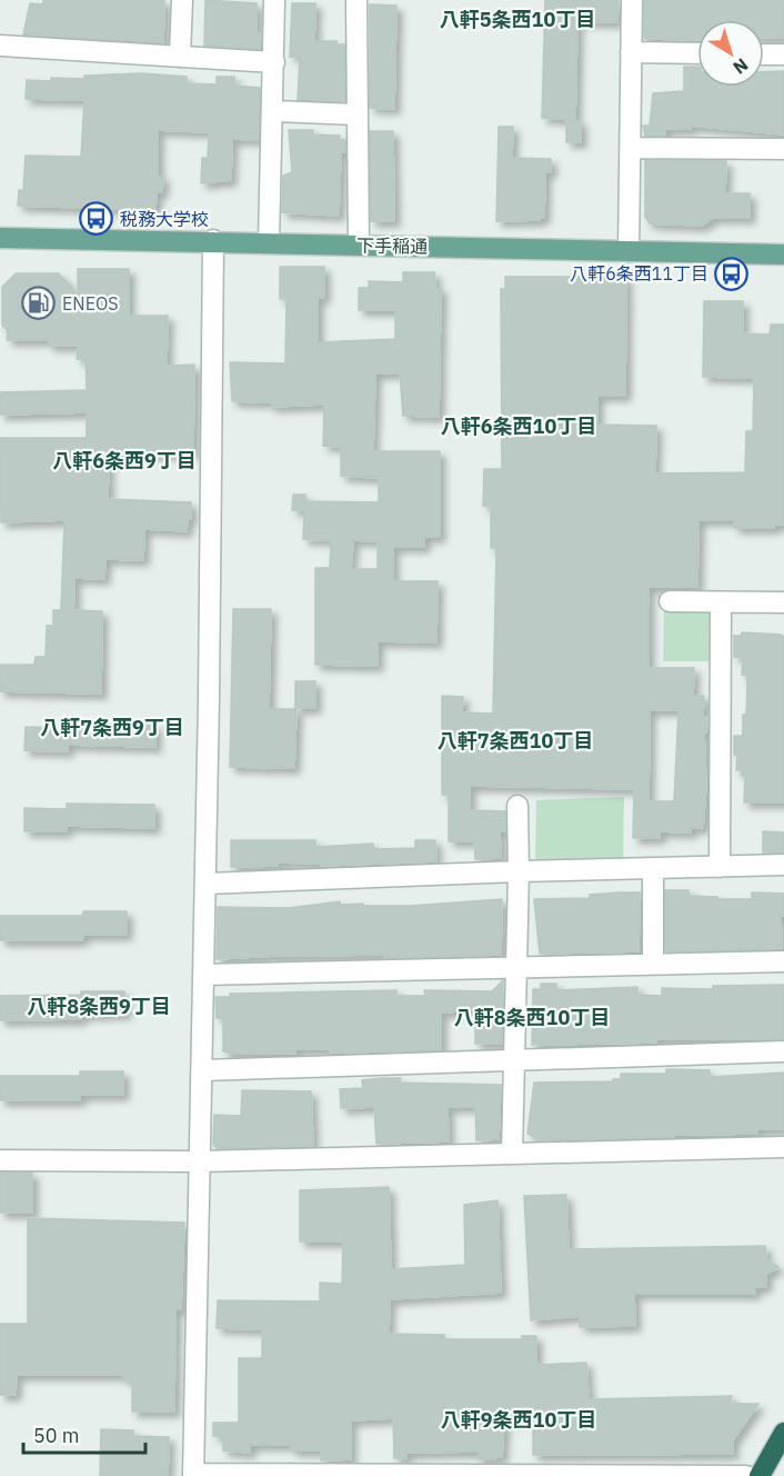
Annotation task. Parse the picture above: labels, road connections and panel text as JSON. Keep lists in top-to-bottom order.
{
  "streets": {
    "main road": ["下手稲通"]
  },
  "districts": [
    "八軒5条西10丁目",
    "八軒6条西10丁目",
    "八軒6条西9丁目",
    "八軒7条西9丁目",
    "八軒7条西10丁目",
    "八軒8条西9丁目",
    "八軒8条西10丁目",
    "八軒9条西10丁目"
  ],
  "places": {
    "bus stop": ["税務大学校", "八軒6条西11丁目"],
    "fuel station": ["ENEOS"]
  },
  "scale_bar": "50 m",
  "north": "bottom right"
}
